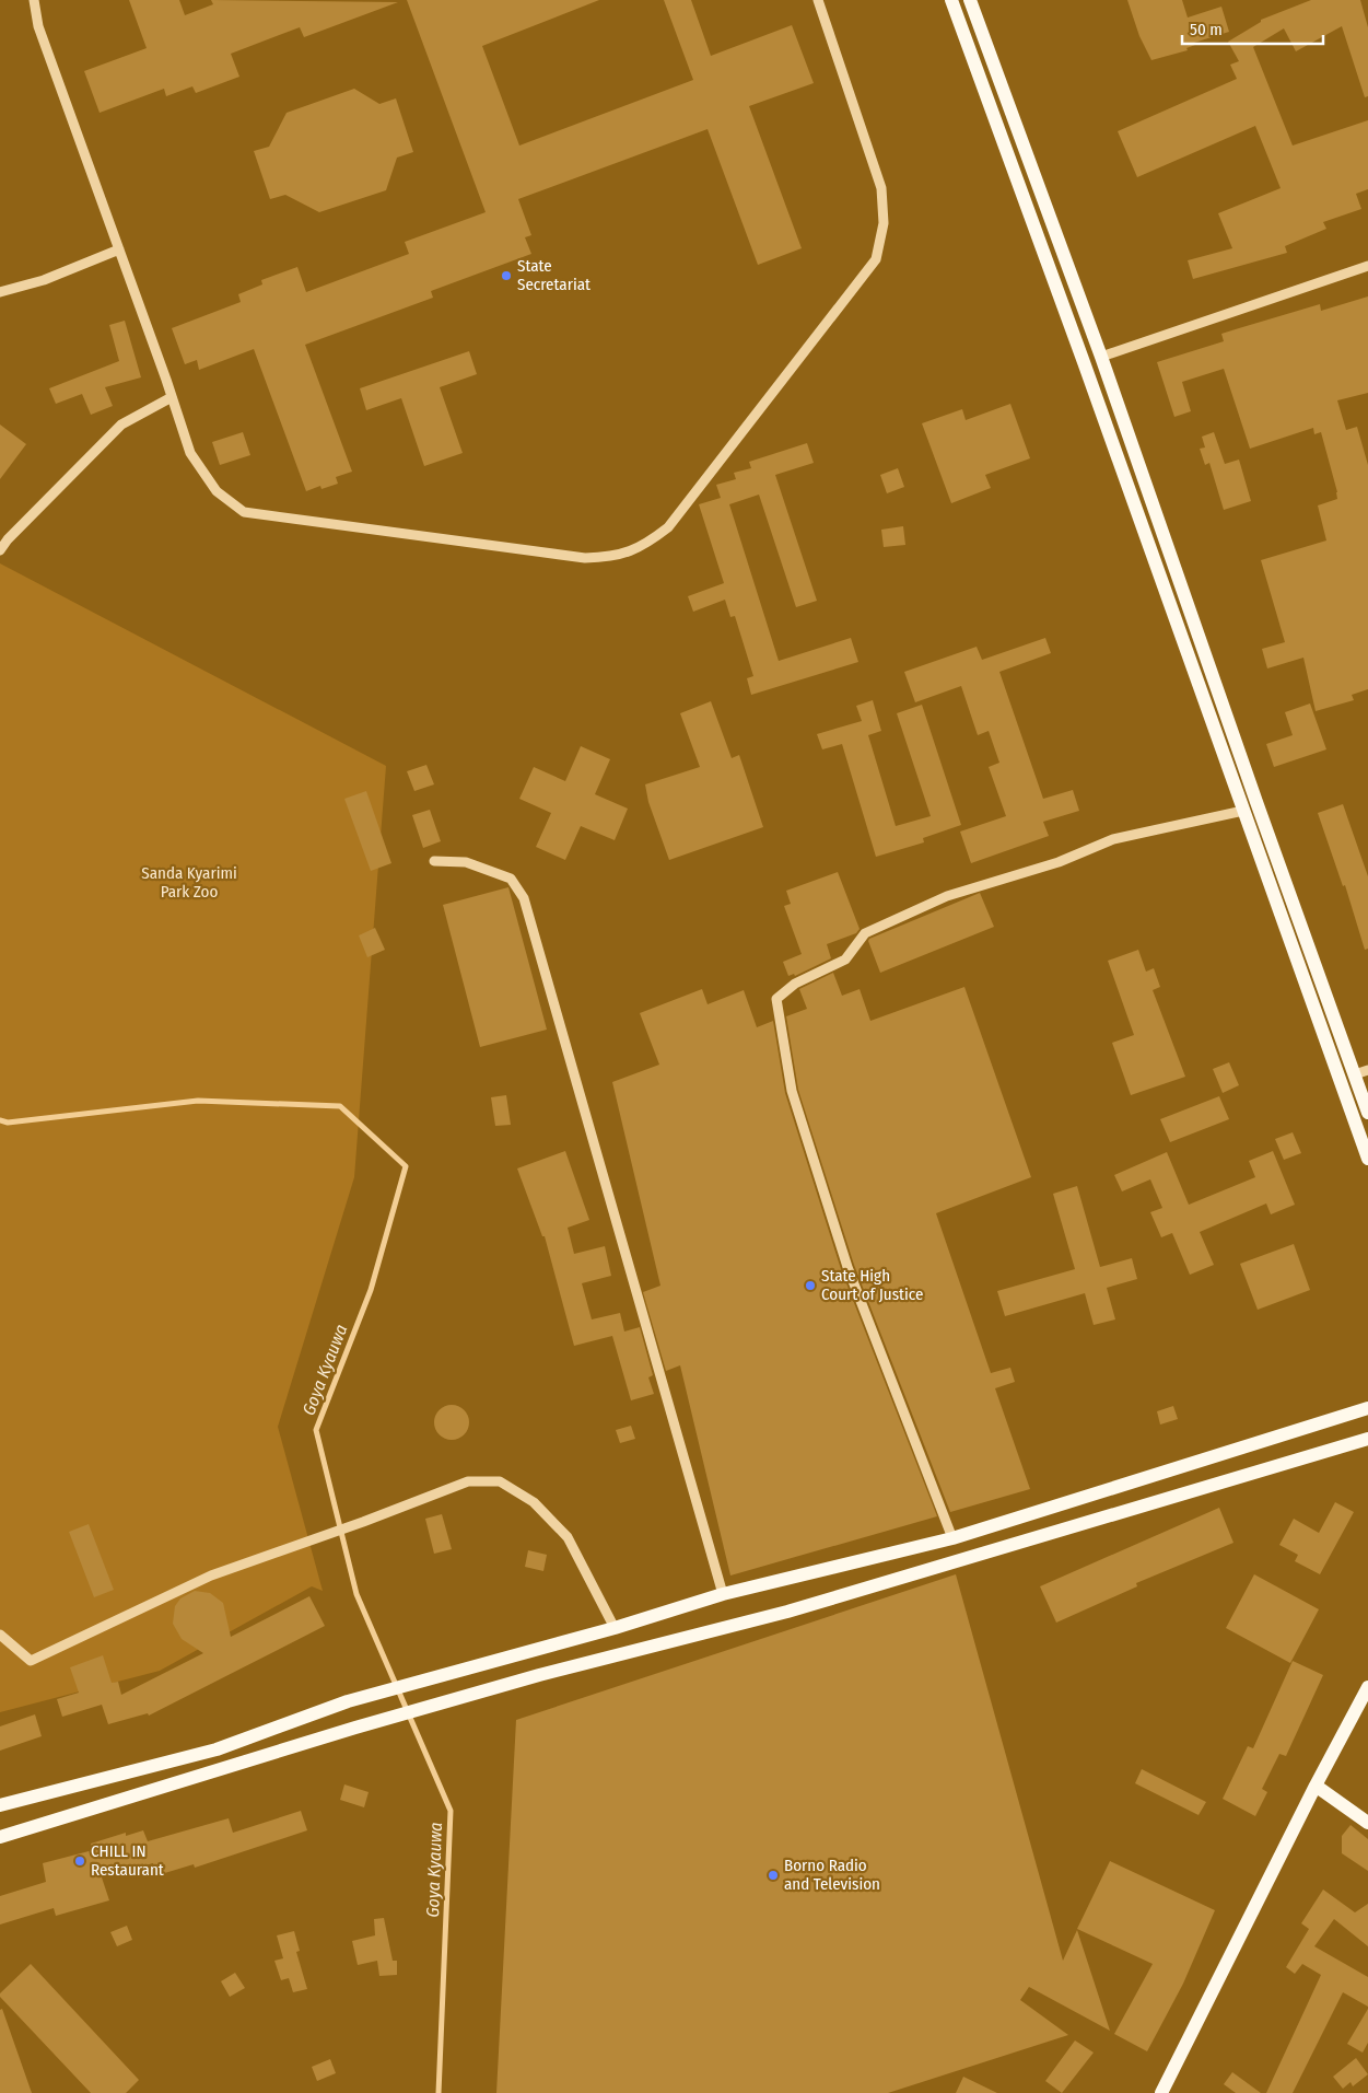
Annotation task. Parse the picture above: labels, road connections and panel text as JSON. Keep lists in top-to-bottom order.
{
  "water": ["Goya Kyauwa"],
  "parks": ["Sanda Kyarimi Park Zoo"],
  "places": [
    "State Secretariat",
    "State High Court of Justice",
    "CHILL IN Restaurant",
    "Borno Radio and Television"
  ],
  "scale_bar": "50 m"
}
